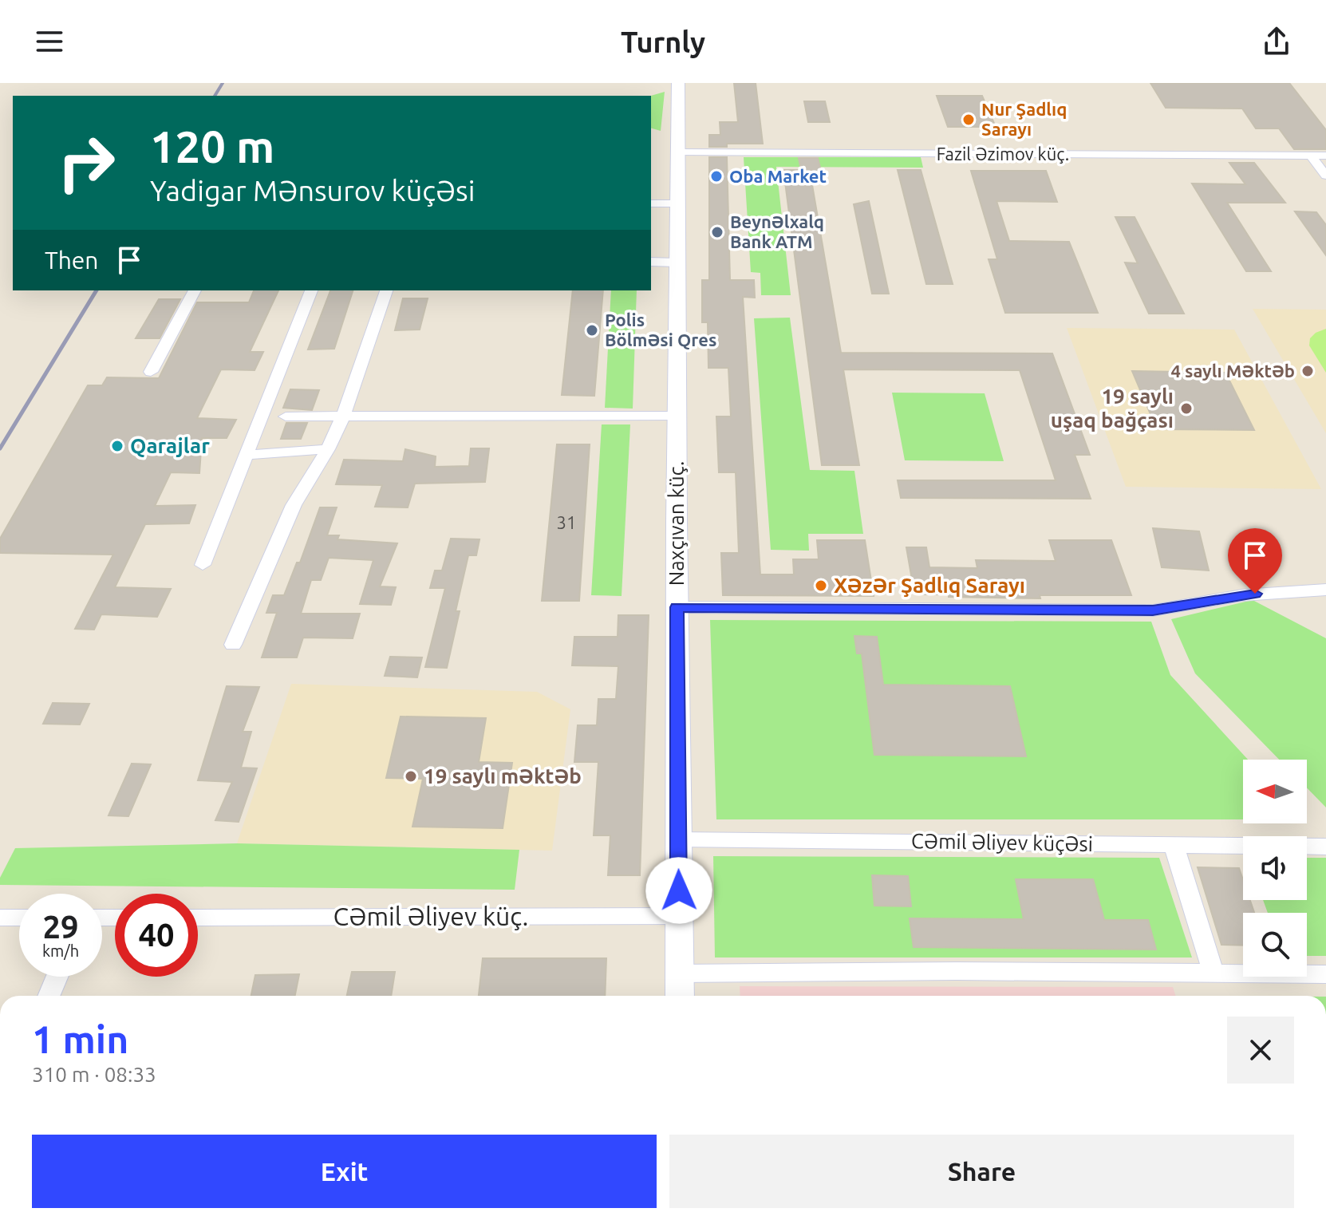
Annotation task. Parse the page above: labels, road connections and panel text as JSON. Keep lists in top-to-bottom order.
{
  "streets": {
    "street": [
      "Fazil Əzimov küç.",
      "Naxçıvan küç.",
      "Cəmil Əliyev küçəsi",
      "Cəmil Əliyev küç."
    ]
  },
  "crossings": [
    ["Fazil Əzimov küç.", "Naxçıvan küç."],
    ["Naxçıvan küç.", "Cəmil Əliyev küçəsi"],
    ["Naxçıvan küç.", "Cəmil Əliyev küç."]
  ],
  "places": [
    "Nur Şadlıq Sarayı",
    "Oba Market",
    "Beynəlxalq Bank ATM",
    "Polis Bölməsi Qres",
    "4 saylı Məktəb",
    "19 saylı uşaq bağçası",
    "Qarajlar",
    "Xəzər Şadlıq Sarayı",
    "19 saylı məktəb"
  ],
  "house_numbers": ["31"],
  "north": "left",
  "page": {
    "header": "Turnly",
    "turn": ["120 m", "Yadigar Mənsurov küçəsi"],
    "then": "Then",
    "speed": "29 km/h",
    "limit": "40",
    "heading": ["1 min", "310 m · 08:33"],
    "buttons": ["Exit", "Share"]
  }
}
